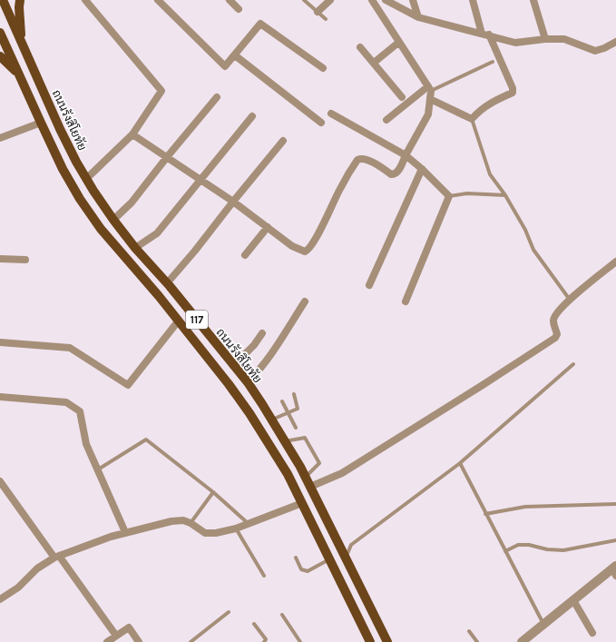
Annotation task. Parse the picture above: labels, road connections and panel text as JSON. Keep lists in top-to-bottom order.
{
  "streets": {
    "main road": ["ถนนรังสิโยทัย", "117"]
  }
}
